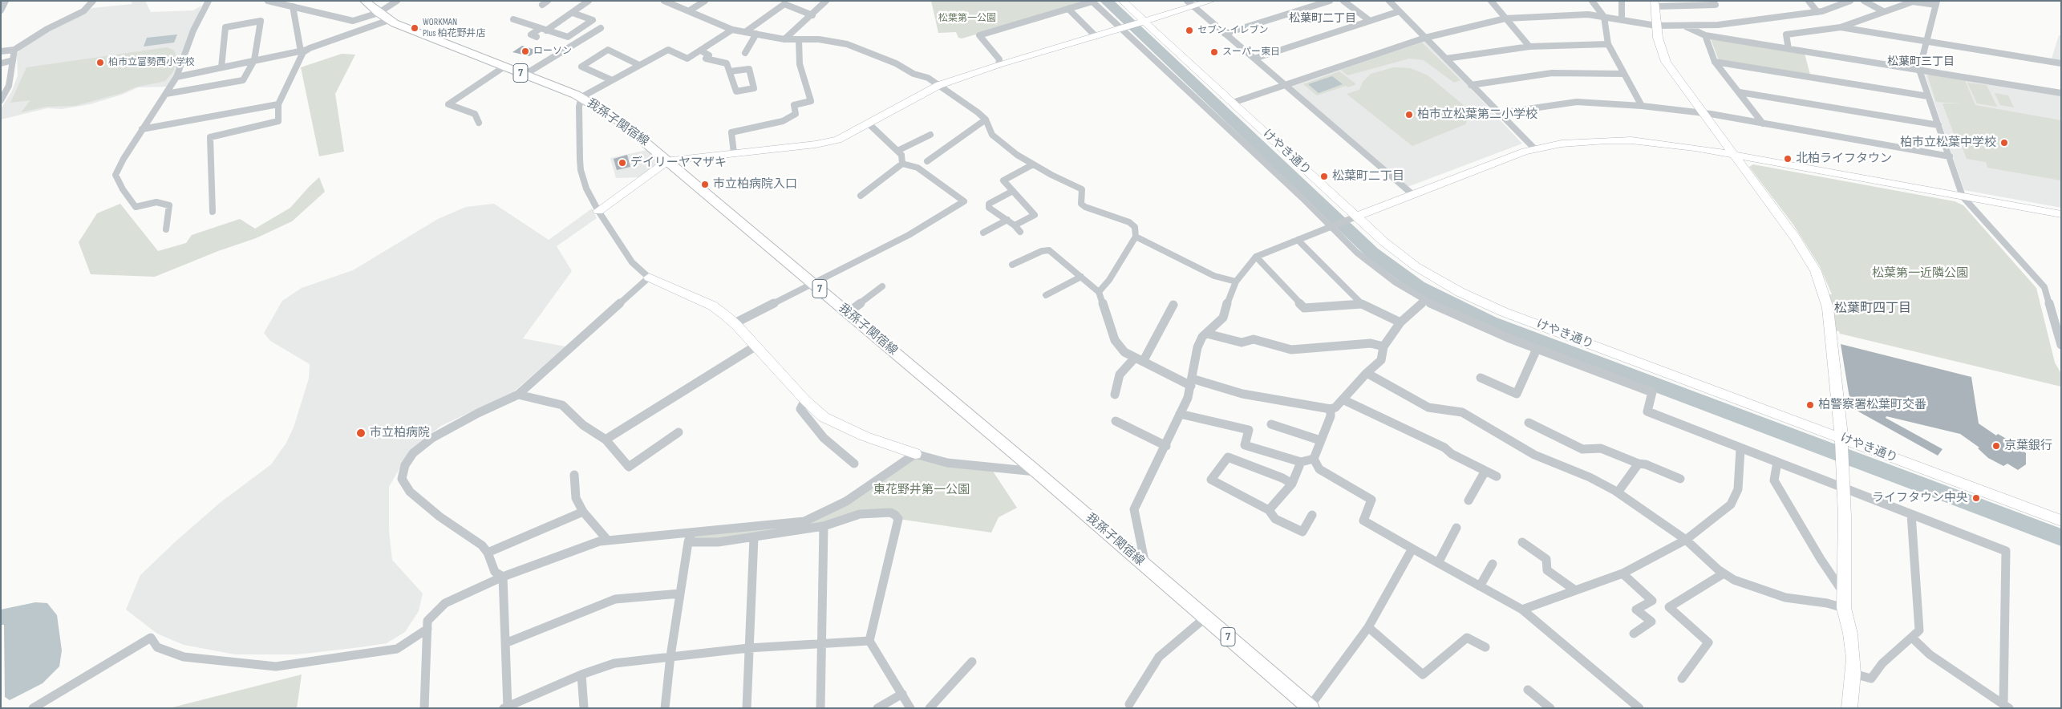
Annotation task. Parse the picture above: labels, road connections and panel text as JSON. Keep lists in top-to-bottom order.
{
  "streets": {
    "main road": ["7", "我孫子関宿線"],
    "street": ["けやき通り"]
  },
  "districts": ["松葉町二丁目", "松葉町三丁目", "松葉町四丁目"],
  "parks": ["松葉第一公園", "松葉第一近隣公園", "東花野井第一公園"],
  "places": [
    "WORKMAN Plus 柏花野井店",
    "セブン-イレブン",
    "ローソン",
    "スーパー東日",
    "柏市立富勢西小学校",
    "柏市立松葉第二小学校",
    "柏市立松葉中学校",
    "北柏ライフタウン",
    "デイリーヤマザキ",
    "松葉町二丁目",
    "市立柏病院入口",
    "柏警察署松葉町交番",
    "市立柏病院",
    "京葉銀行",
    "ライフタウン中央"
  ]
}
